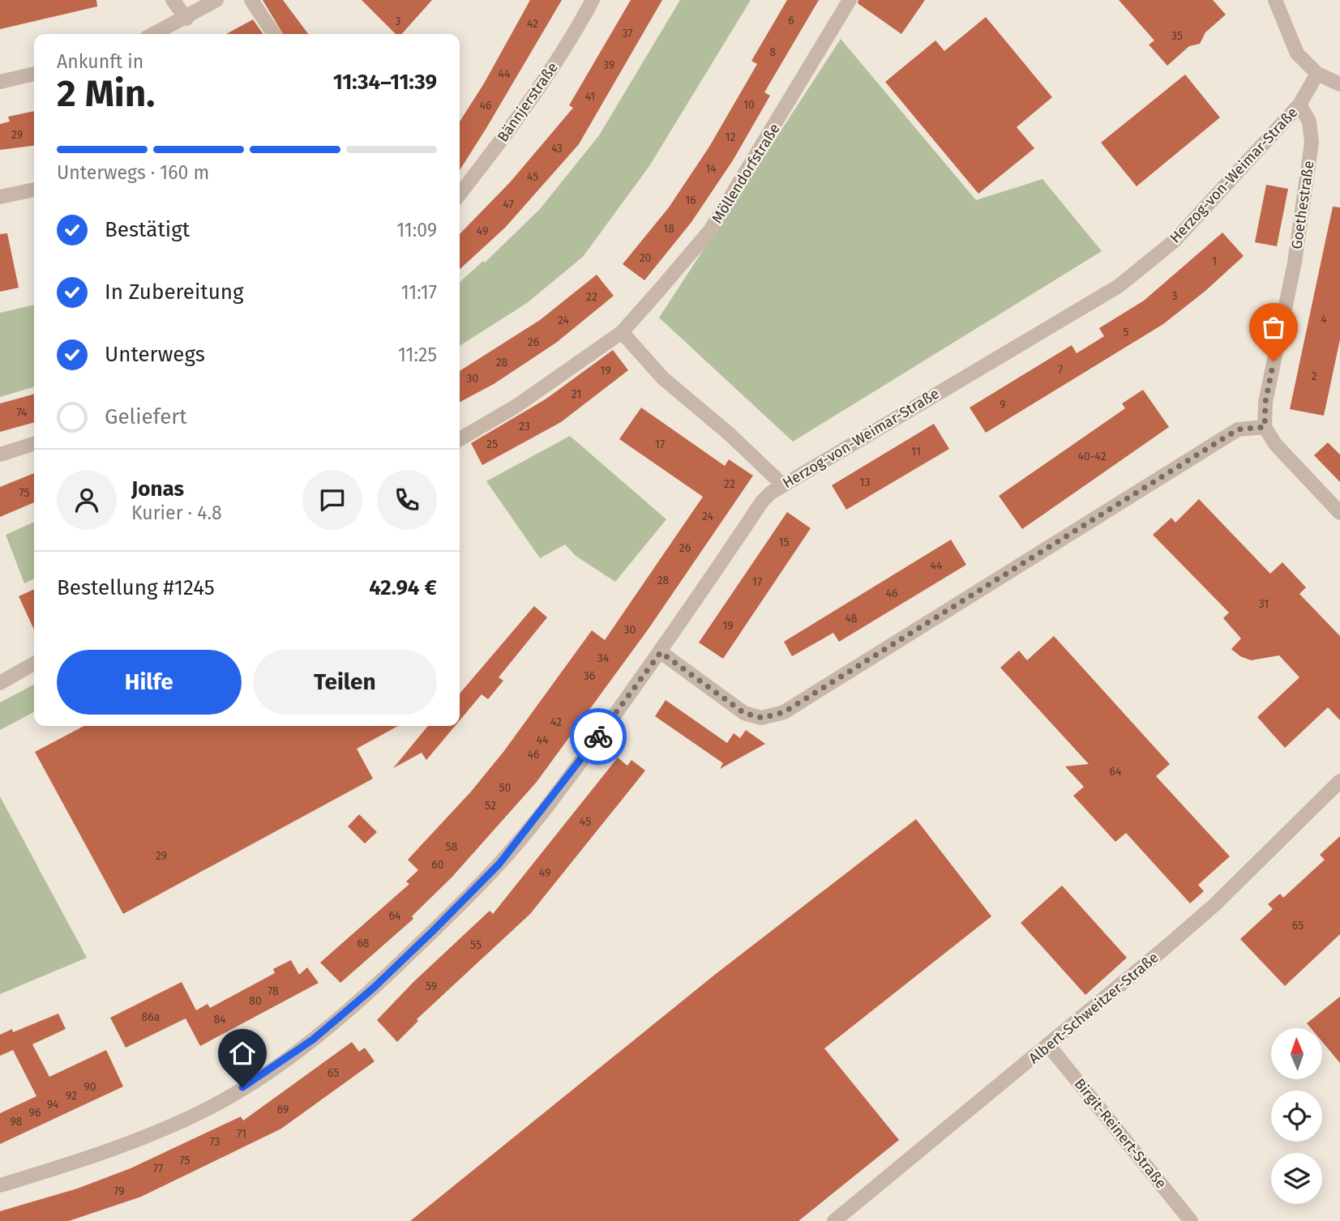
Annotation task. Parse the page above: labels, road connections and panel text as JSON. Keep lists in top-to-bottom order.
{
  "streets": {
    "street": [
      "Bännjerstraße",
      "Möllendorfstraße",
      "Herzog-von-Weimar-Straße",
      "Goethestraße",
      "Albert-Schweitzer-Straße",
      "Birgit-Reinert-Straße"
    ]
  },
  "crossings": [
    ["Herzog-von-Weimar-Straße", "Goethestraße"],
    ["Albert-Schweitzer-Straße", "Birgit-Reinert-Straße"]
  ],
  "house_numbers": [
    "6",
    "3",
    "42",
    "37",
    "35",
    "8",
    "39",
    "44",
    "41",
    "10",
    "46",
    "29",
    "12",
    "43",
    "14",
    "45",
    "16",
    "47",
    "18",
    "49",
    "20",
    "1",
    "3",
    "22",
    "4",
    "24",
    "5",
    "26",
    "28",
    "7",
    "19",
    "2",
    "30",
    "21",
    "9",
    "74",
    "23",
    "25",
    "17",
    "11",
    "40-42",
    "13",
    "22",
    "75",
    "24",
    "15",
    "26",
    "44",
    "28",
    "17",
    "46",
    "31",
    "48",
    "19",
    "30",
    "34",
    "36",
    "42",
    "44",
    "46",
    "64",
    "50",
    "52",
    "45",
    "58",
    "29",
    "60",
    "49",
    "64",
    "65",
    "68",
    "55",
    "59",
    "78",
    "80",
    "86a",
    "84",
    "65",
    "90",
    "92",
    "94",
    "69",
    "96",
    "98",
    "71",
    "73",
    "75",
    "77",
    "79"
  ],
  "north": "top",
  "page": {
    "heading": ["2 Min.", "Ankunft in", "11:34–11:39"],
    "panel": [
      "Jonas",
      "Kurier · 4.8",
      "Bestellung #1245",
      "42.94 €"
    ],
    "bar": "Unterwegs · 160 m",
    "list": [
      ["Bestätigt", "11:09"],
      ["In Zubereitung", "11:17"],
      ["Unterwegs", "11:25"],
      "Geliefert"
    ],
    "buttons": ["Hilfe", "Teilen"]
  }
}
